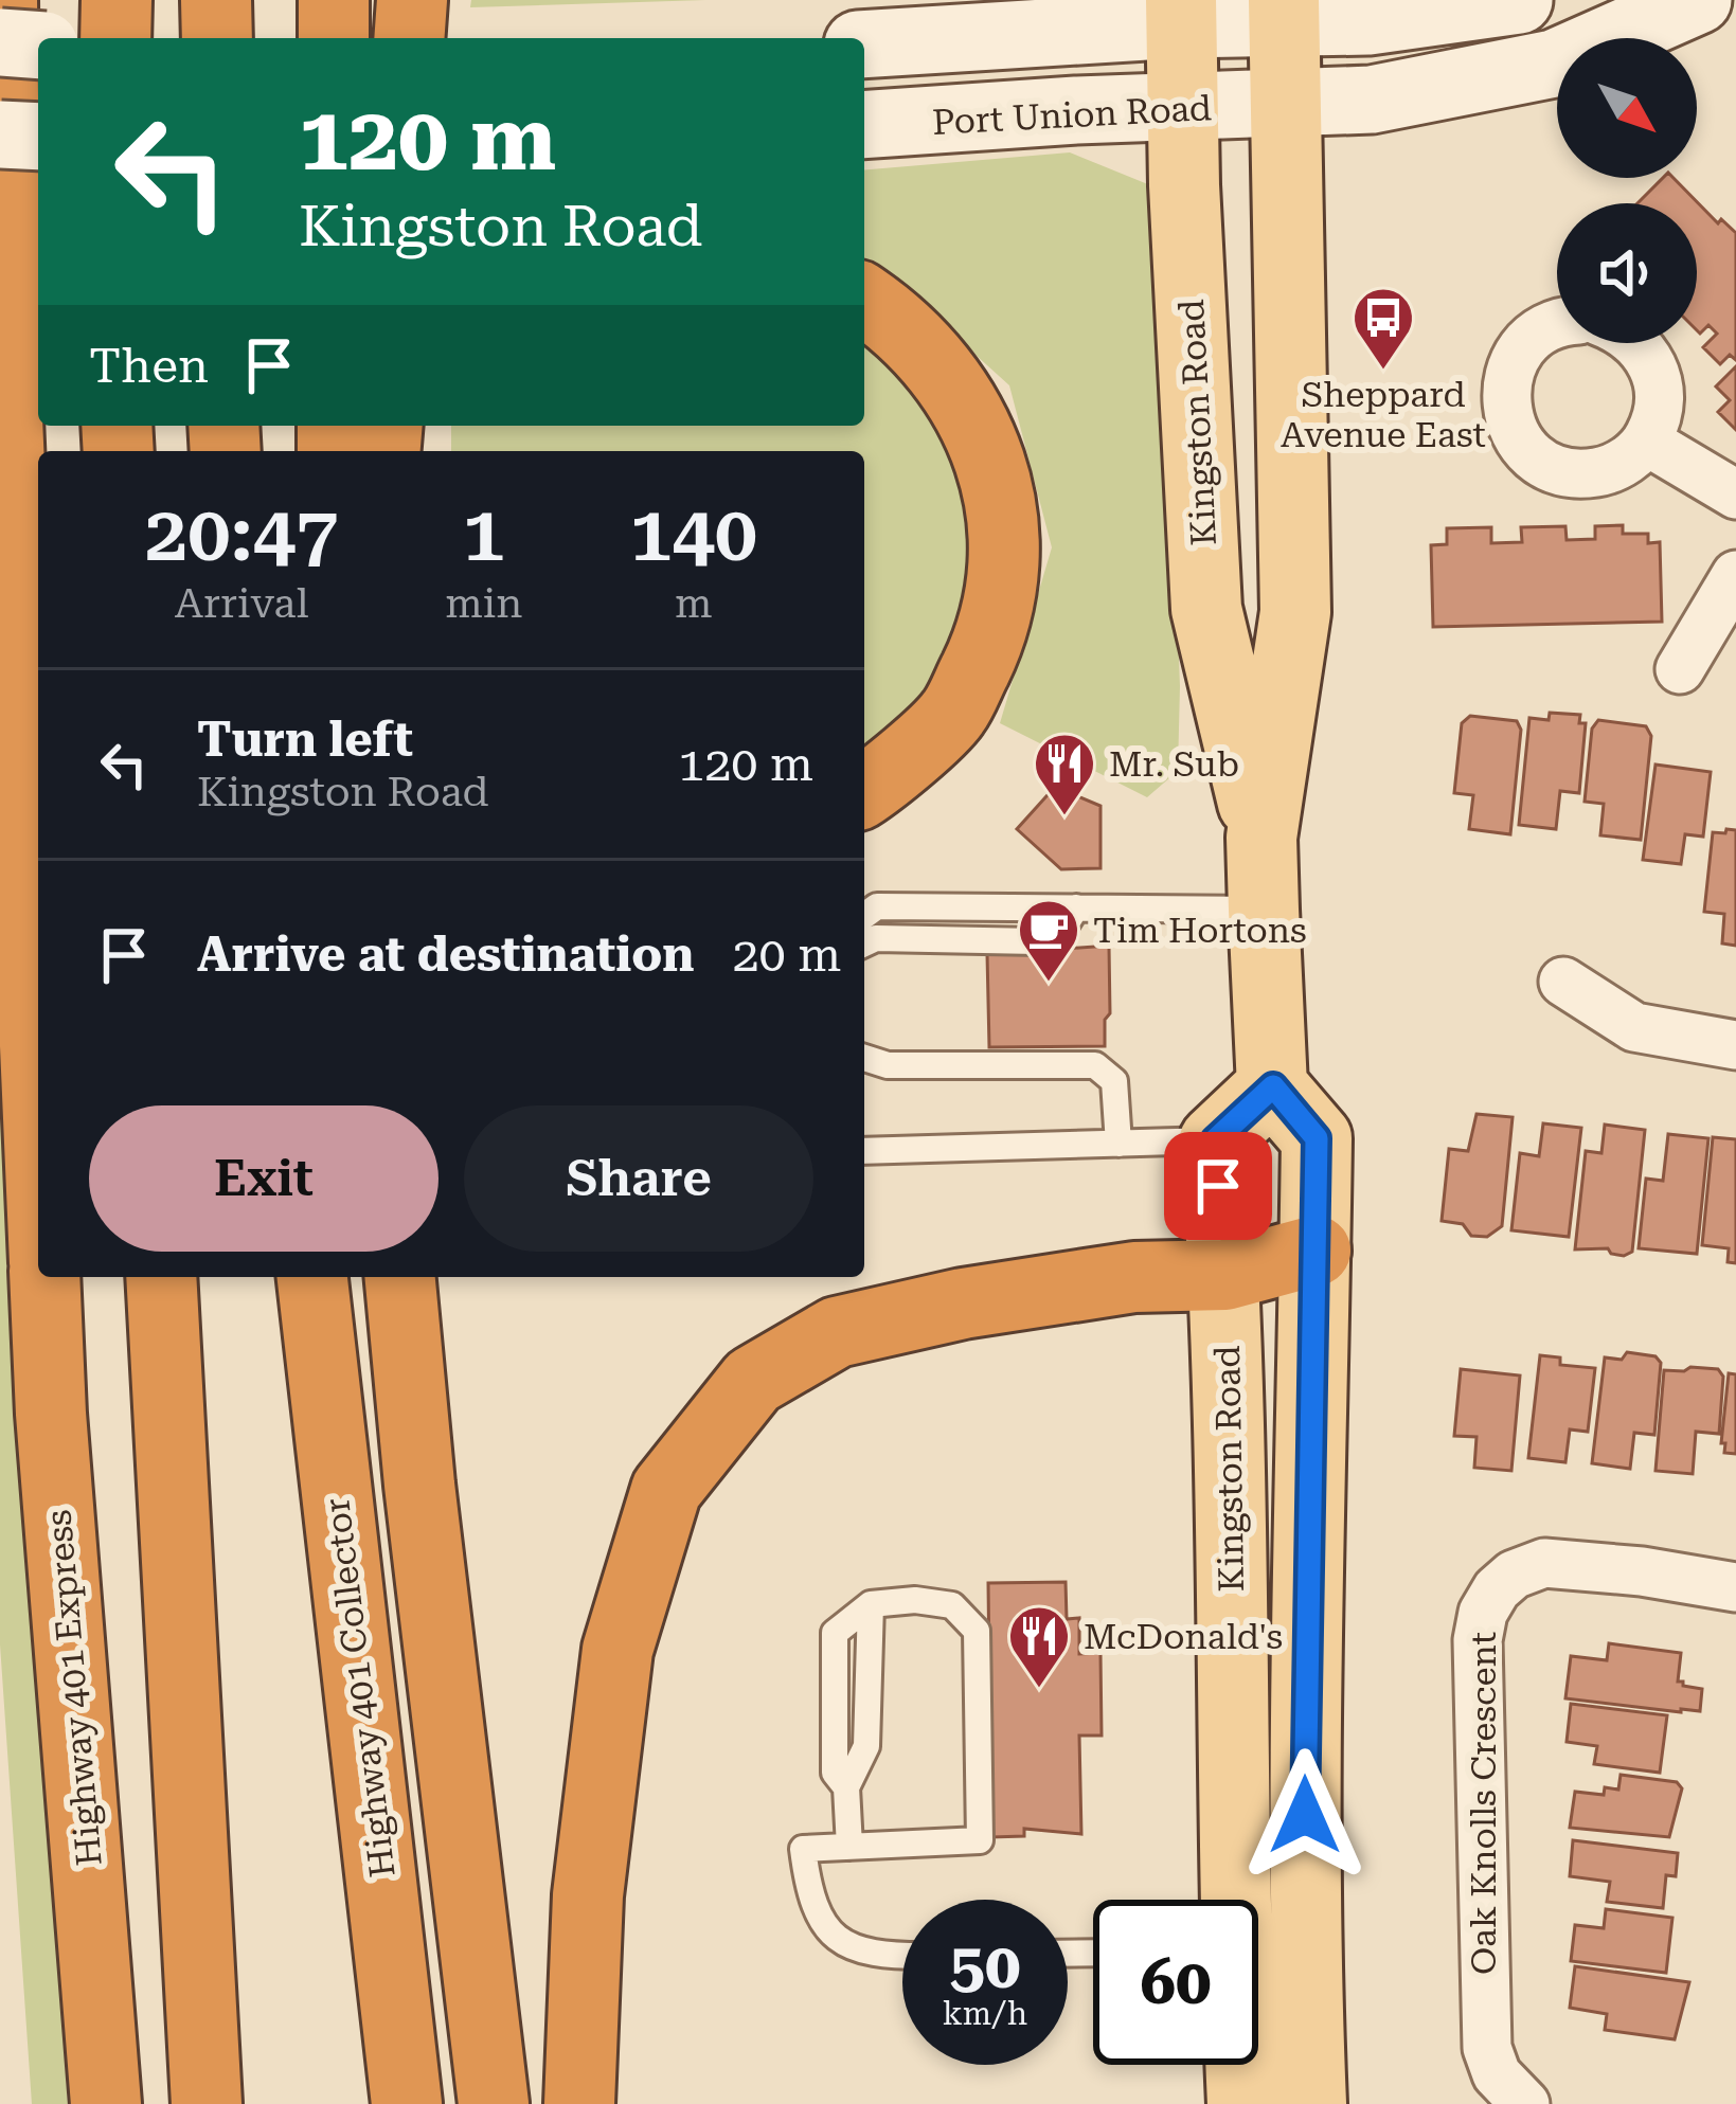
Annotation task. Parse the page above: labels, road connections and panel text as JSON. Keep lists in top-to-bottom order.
{
  "streets": {
    "highway": ["Highway 401 Express", "Highway 401 Collector"],
    "main road": ["Port Union Road", "Kingston Road"],
    "street": ["Oak Knolls Crescent"]
  },
  "crossings": [
    ["Port Union Road", "Kingston Road"]
  ],
  "places": {
    "bus stop": ["Sheppard Avenue East"],
    "restaurant": ["Mr. Sub", "McDonald's"],
    "cafe": ["Tim Hortons"]
  },
  "north": "bottom right",
  "page": {
    "turn": ["120 m", "Kingston Road"],
    "then": "Then",
    "eta": [
      "20:47",
      "Arrival",
      "1",
      "min",
      "140",
      "m"
    ],
    "list": [
      {
        "name": "Turn left",
        "note": "Kingston Road",
        "value": "120 m"
      },
      {
        "name": "Arrive at destination",
        "value": "20 m"
      }
    ],
    "buttons": ["Exit", "Share"],
    "speed": "50 km/h",
    "limit": "60"
  }
}
